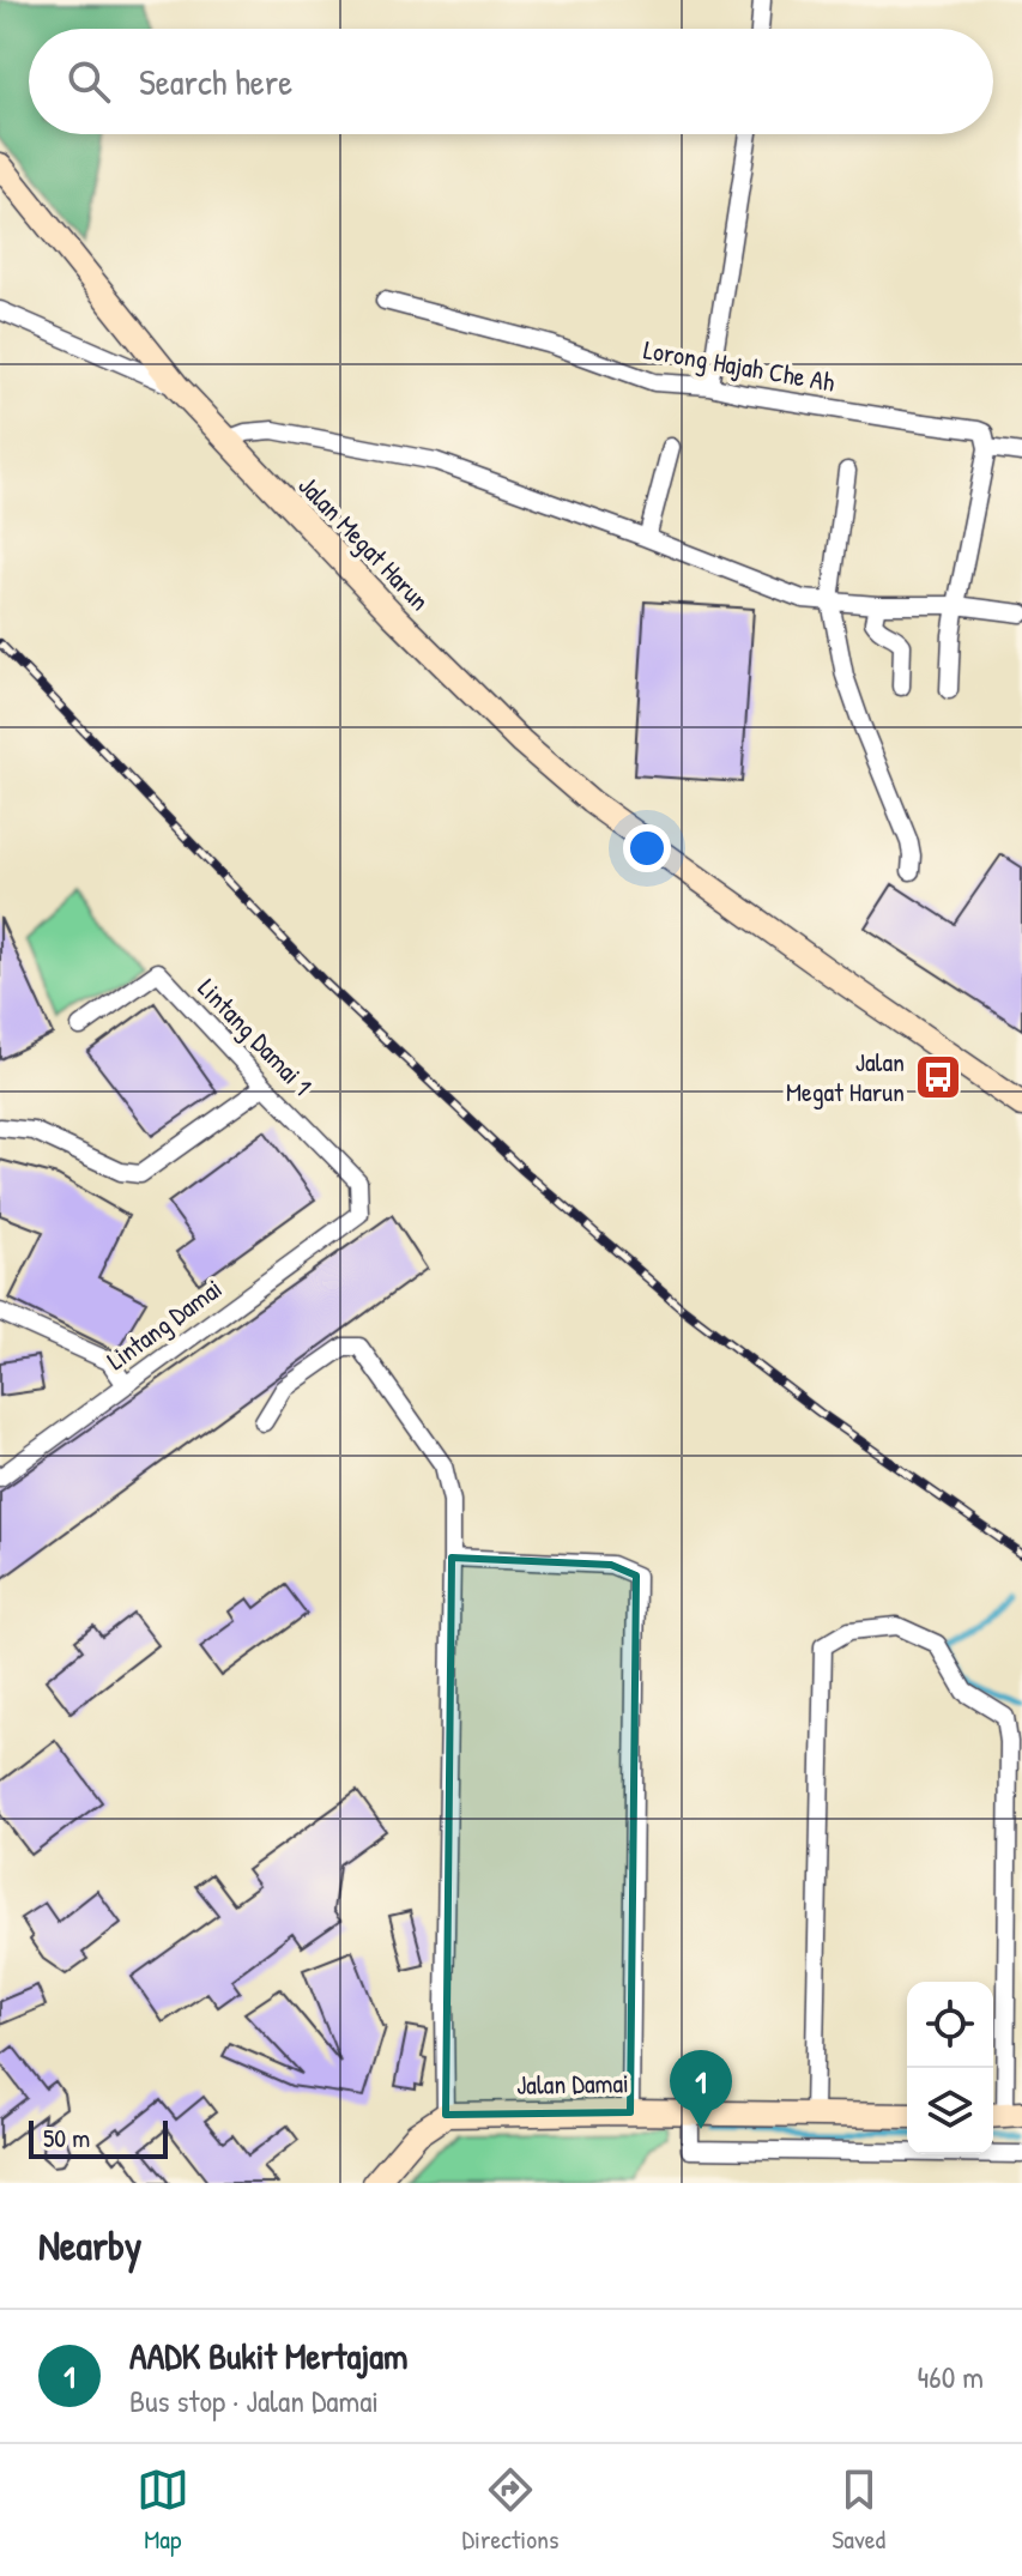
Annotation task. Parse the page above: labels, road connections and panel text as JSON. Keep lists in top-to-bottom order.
{
  "streets": {
    "street": [
      "Lorong Hajah Che Ah",
      "Jalan Megat Harun",
      "Lintang Damai 1",
      "Lintang Damai",
      "Jalan Damai"
    ]
  },
  "crossings": [
    ["Lintang Damai 1", "Lintang Damai"]
  ],
  "places": {
    "bus stop": ["Jalan Megat Harun"]
  },
  "scale_bar": "50 m",
  "page": {
    "search": "Search here",
    "pins": "1",
    "scale": "50 m",
    "heading": "Nearby",
    "list": [
      {
        "mark": "1",
        "name": "AADK Bukit Mertajam",
        "note": "Bus stop · Jalan Damai",
        "value": "460 m"
      }
    ],
    "nav": ["Map", "Directions", "Saved"]
  }
}
